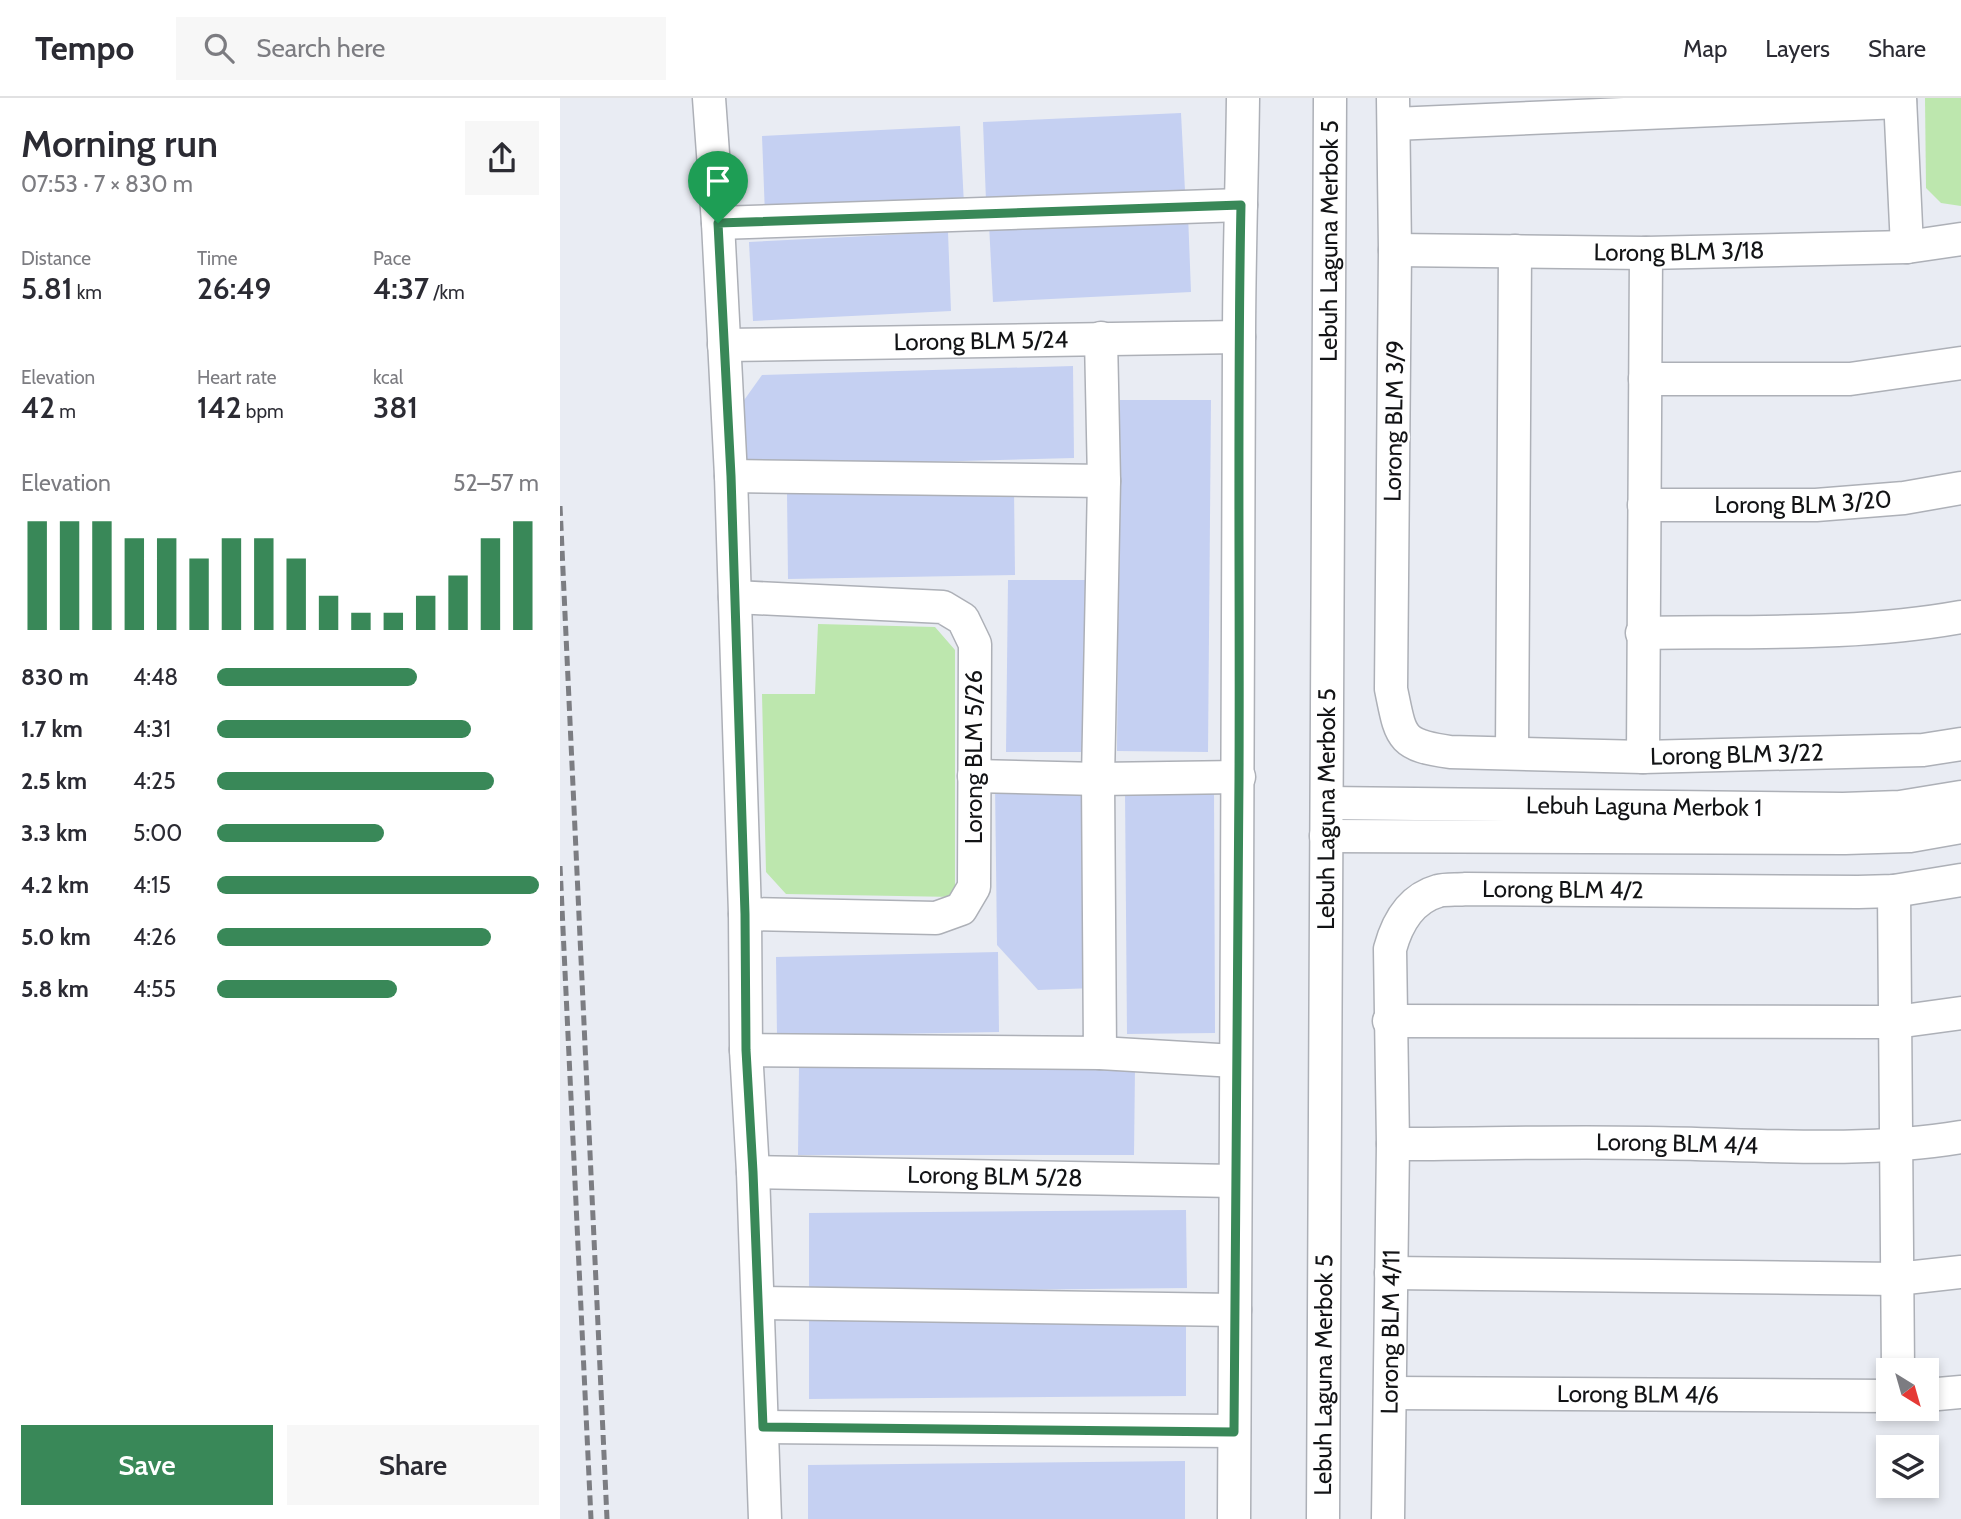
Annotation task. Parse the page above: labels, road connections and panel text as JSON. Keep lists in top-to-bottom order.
{
  "streets": {
    "street": [
      "Lebuh Laguna Merbok 5",
      "Lorong BLM 3/18",
      "Lorong BLM 5/24",
      "Lorong BLM 3/9",
      "Lorong BLM 3/20",
      "Lorong BLM 3/22",
      "Lorong BLM 5/26",
      "Lebuh Laguna Merbok 1",
      "Lorong BLM 4/2",
      "Lorong BLM 4/4",
      "Lorong BLM 5/28",
      "Lorong BLM 4/11",
      "Lorong BLM 4/6"
    ]
  },
  "crossings": [
    ["Lebuh Laguna Merbok 5", "Lebuh Laguna Merbok 1"],
    ["Lorong BLM 3/18", "Lorong BLM 3/9"],
    ["Lorong BLM 3/9", "Lorong BLM 3/22"],
    ["Lorong BLM 4/2", "Lorong BLM 4/4"],
    ["Lorong BLM 4/2", "Lorong BLM 4/11"],
    ["Lorong BLM 4/4", "Lorong BLM 4/11"],
    ["Lorong BLM 4/11", "Lorong BLM 4/6"]
  ],
  "north": "bottom right",
  "page": {
    "header": "Tempo",
    "search": "Search here",
    "nav": ["Map", "Layers", "Share"],
    "heading": ["Morning run", "07:53 · 7 × 830 m"],
    "stats": [
      ["Distance", "5.81 km"],
      ["Time", "26:49"],
      ["Pace", "4:37 /km"],
      ["Elevation", "42 m"],
      ["Heart rate", "142 bpm"],
      ["kcal", "381"]
    ],
    "chart": ["Elevation", "52–57 m"],
    "list": [
      {
        "name": "830 m",
        "note": "4:48"
      },
      {
        "name": "1.7 km",
        "note": "4:31"
      },
      {
        "name": "2.5 km",
        "note": "4:25"
      },
      {
        "name": "3.3 km",
        "note": "5:00"
      },
      {
        "name": "4.2 km",
        "note": "4:15"
      },
      {
        "name": "5.0 km",
        "note": "4:26"
      },
      {
        "name": "5.8 km",
        "note": "4:55"
      }
    ],
    "buttons": ["Save", "Share"]
  }
}
